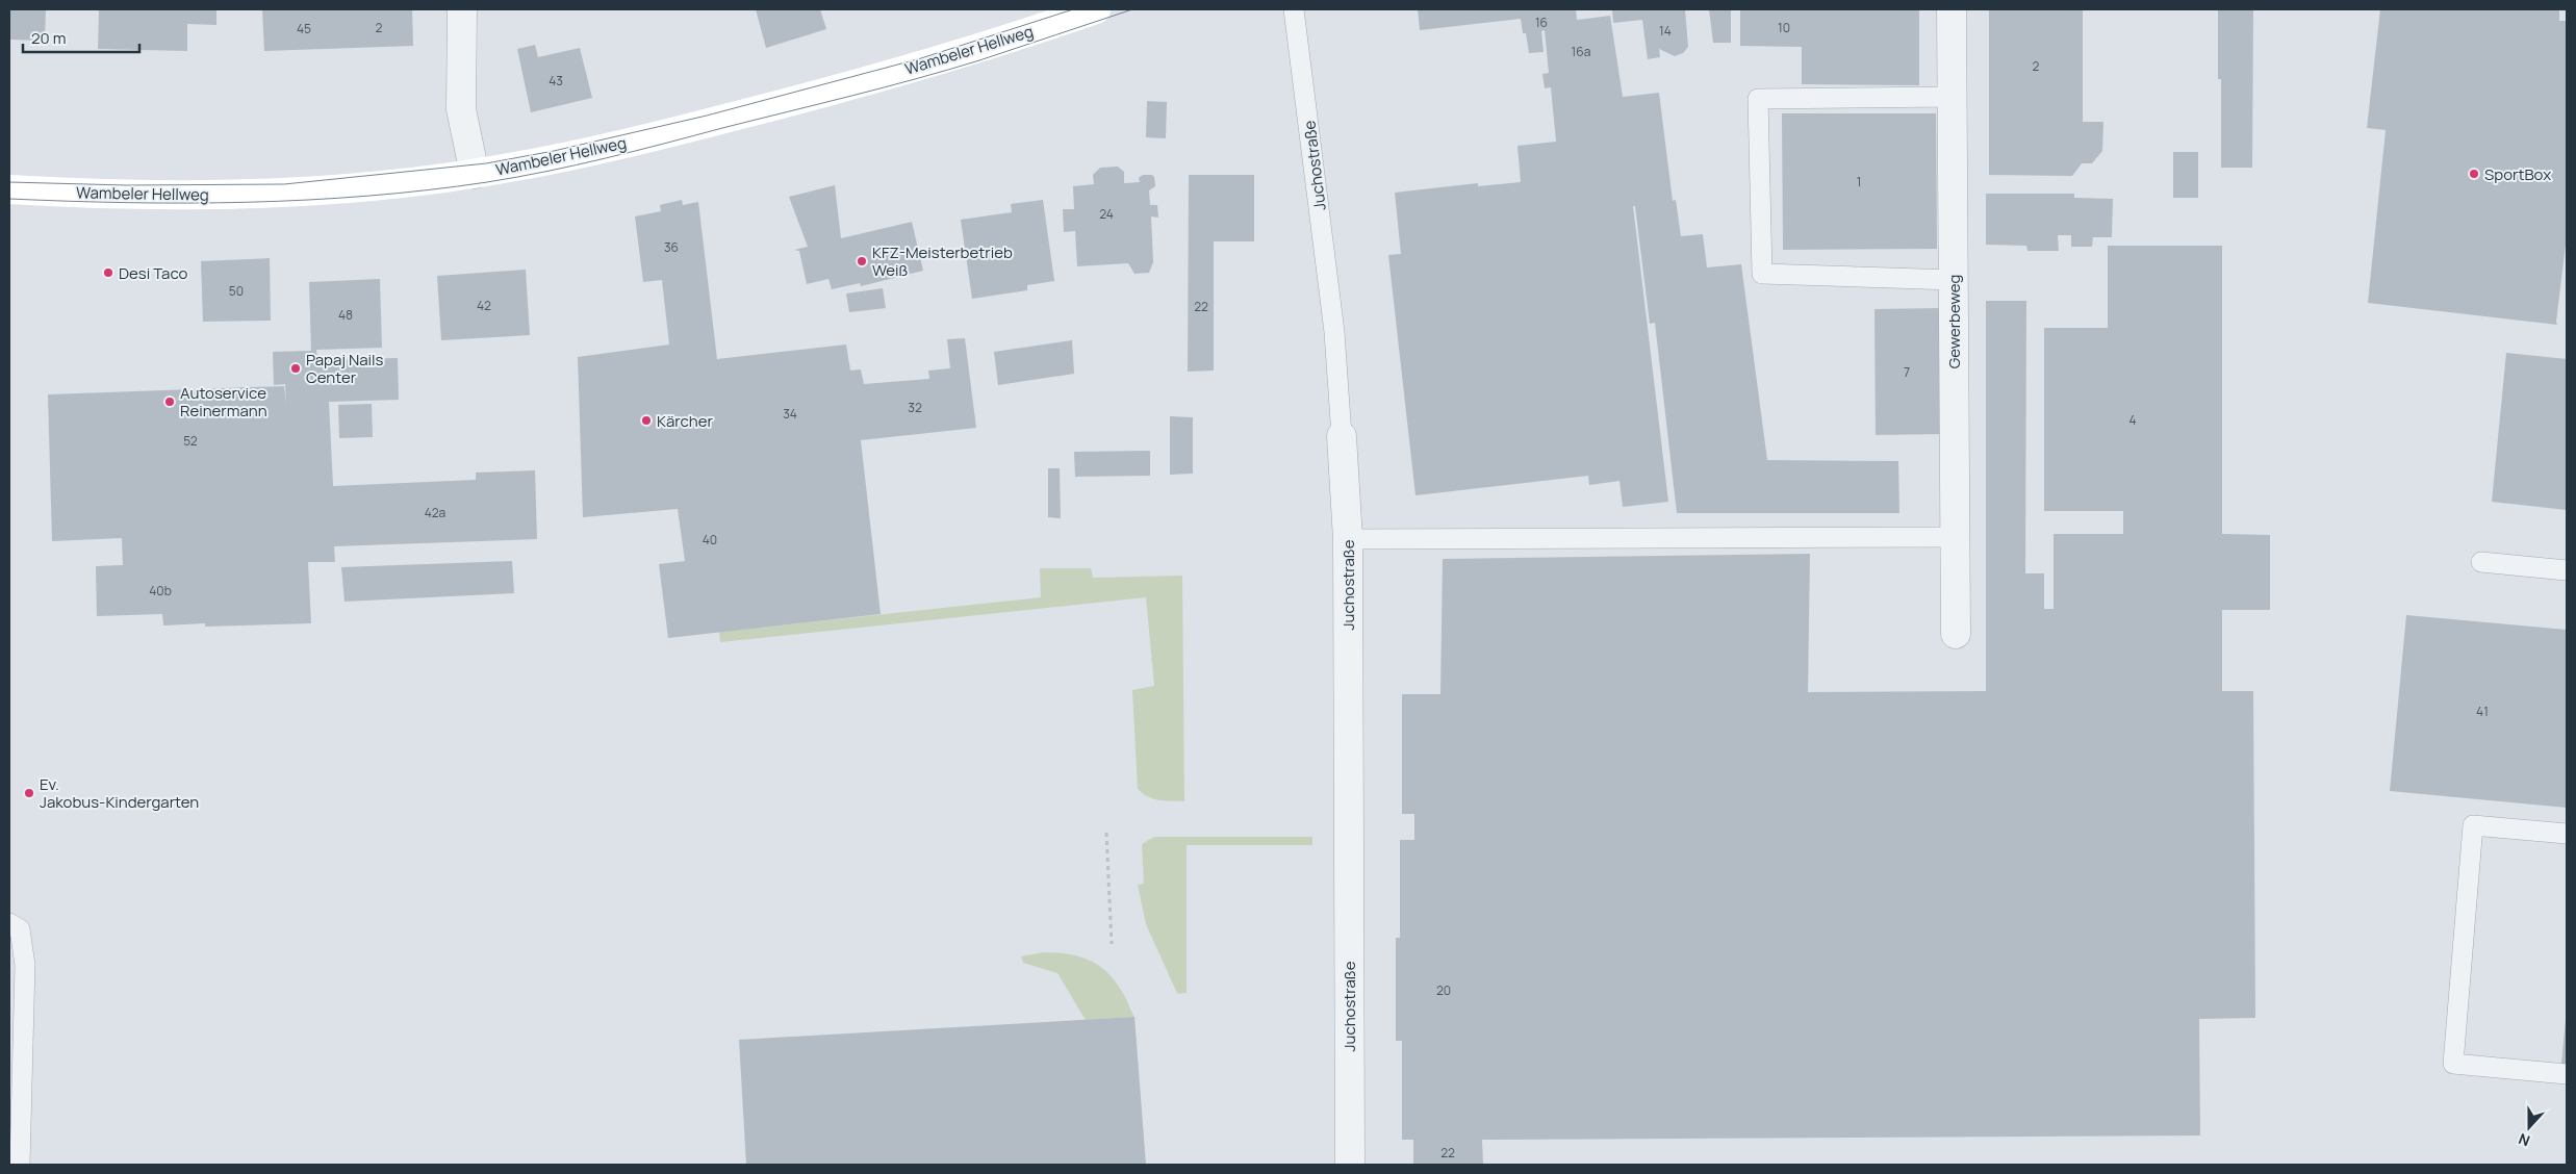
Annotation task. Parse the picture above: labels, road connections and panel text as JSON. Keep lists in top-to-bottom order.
{
  "streets": {
    "main road": ["Wambeler Hellweg"],
    "street": ["Juchostraße", "Gewerbeweg"]
  },
  "places": [
    "SportBox",
    "KFZ-Meisterbetrieb Weiß",
    "Desi Taco",
    "Papaj Nails Center",
    "Autoservice Reinermann",
    "Kärcher",
    "Ev. Jakobus-Kindergarten"
  ],
  "house_numbers": [
    "16",
    "2",
    "10",
    "45",
    "14",
    "16a",
    "2",
    "43",
    "1",
    "24",
    "36",
    "50",
    "42",
    "22",
    "48",
    "7",
    "32",
    "34",
    "4",
    "52",
    "42a",
    "40",
    "40b",
    "41",
    "20",
    "22"
  ],
  "scale_bar": "20 m",
  "north": "bottom"
}
